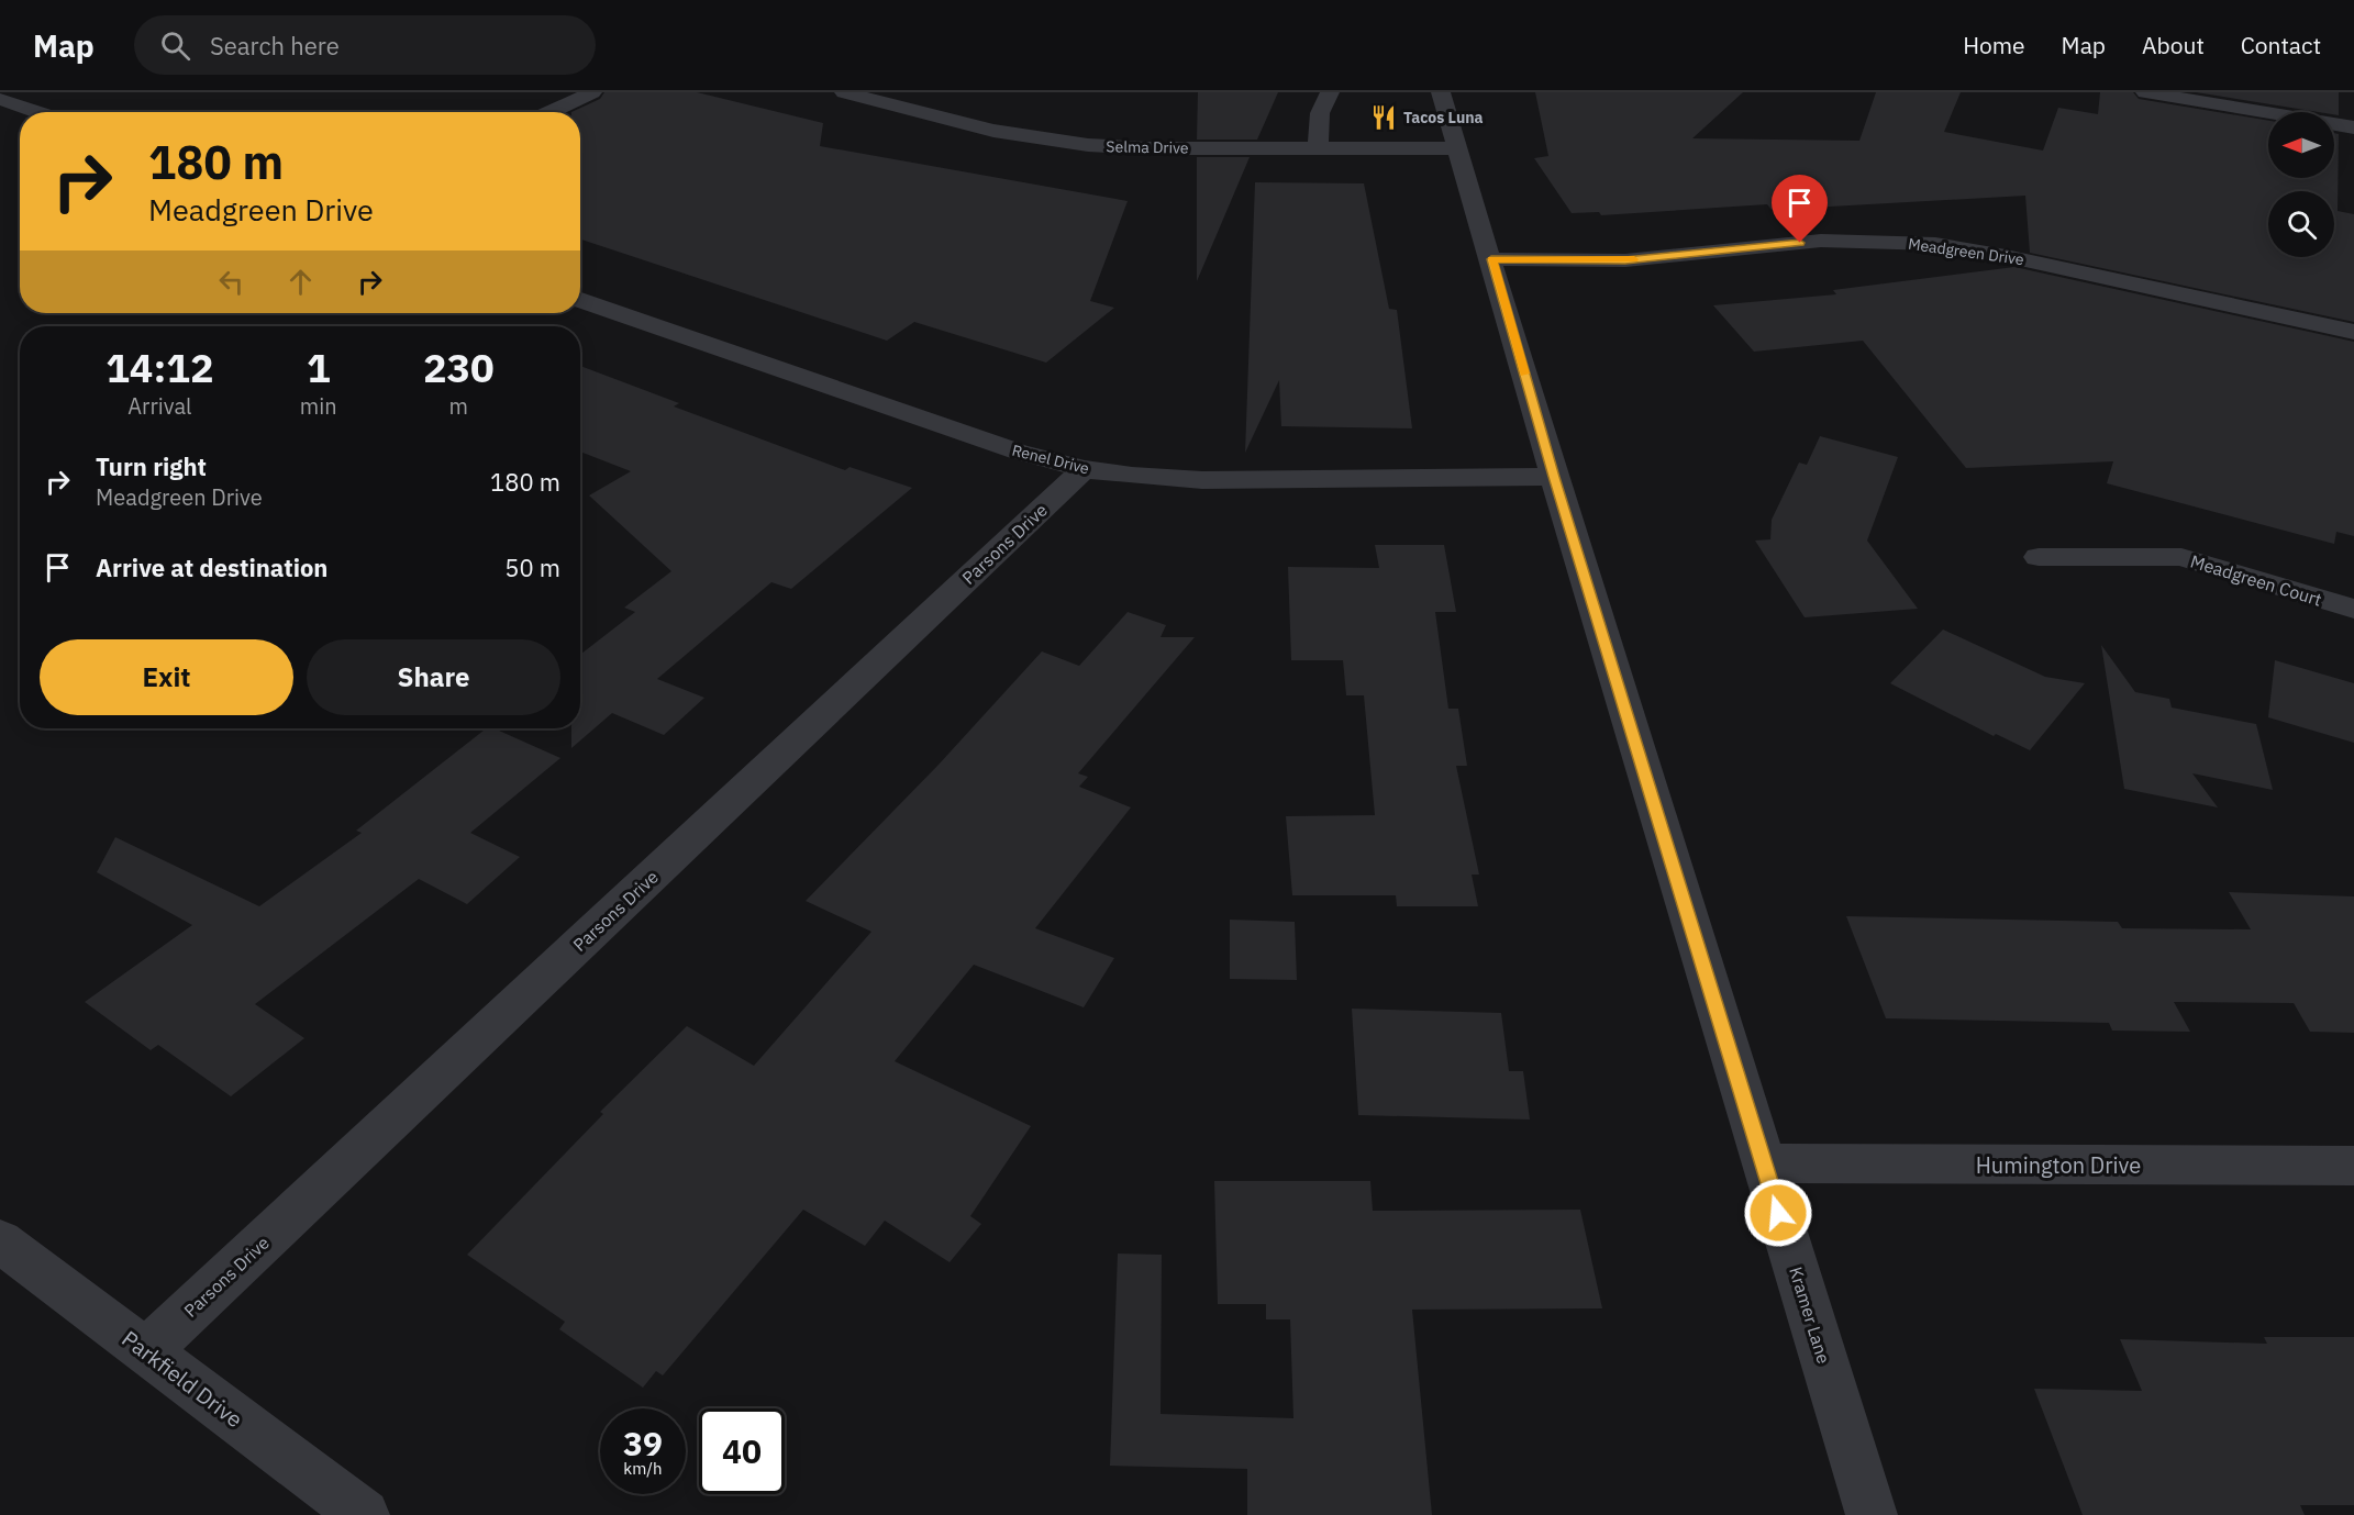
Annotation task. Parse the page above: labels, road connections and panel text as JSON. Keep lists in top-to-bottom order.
{
  "streets": {
    "street": [
      "Selma Drive",
      "Meadgreen Drive",
      "Renel Drive",
      "Parsons Drive",
      "Meadgreen Court",
      "Humington Drive",
      "Kramer Lane",
      "Parkfield Drive"
    ]
  },
  "crossings": [
    ["Selma Drive", "Kramer Lane"],
    ["Meadgreen Drive", "Kramer Lane"],
    ["Renel Drive", "Parsons Drive"],
    ["Renel Drive", "Kramer Lane"],
    ["Parsons Drive", "Parkfield Drive"],
    ["Humington Drive", "Kramer Lane"]
  ],
  "places": {
    "restaurant": ["Tacos Luna"]
  },
  "north": "left",
  "page": {
    "header": "Map",
    "search": "Search here",
    "nav": [
      "Home",
      "Map",
      "About",
      "Contact"
    ],
    "turn": ["180 m", "Meadgreen Drive"],
    "eta": [
      "14:12",
      "Arrival",
      "1",
      "min",
      "230",
      "m"
    ],
    "list": [
      {
        "name": "Turn right",
        "note": "Meadgreen Drive",
        "value": "180 m"
      },
      {
        "name": "Arrive at destination",
        "value": "50 m"
      }
    ],
    "buttons": ["Exit", "Share"],
    "speed": "39 km/h",
    "limit": "40"
  }
}
